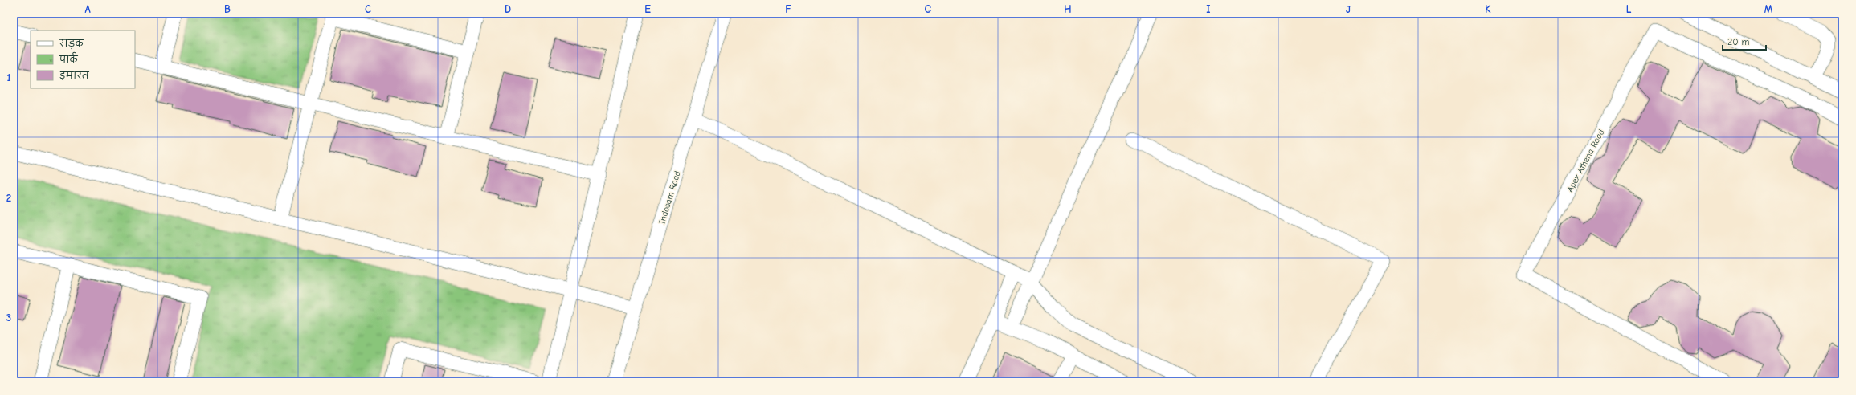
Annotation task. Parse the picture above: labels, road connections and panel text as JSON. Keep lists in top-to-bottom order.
{
  "streets": {
    "street": ["Apex Athena Road", "Indosam Road"]
  },
  "legend": ["सड़क", "पार्क", "इमारत"],
  "scale_bar": "20 m",
  "grid": {
    "columns": [
      "A",
      "B",
      "C",
      "D",
      "E",
      "F",
      "G",
      "H",
      "I",
      "J",
      "K",
      "L",
      "M"
    ],
    "rows": ["1", "2", "3"]
  }
}
